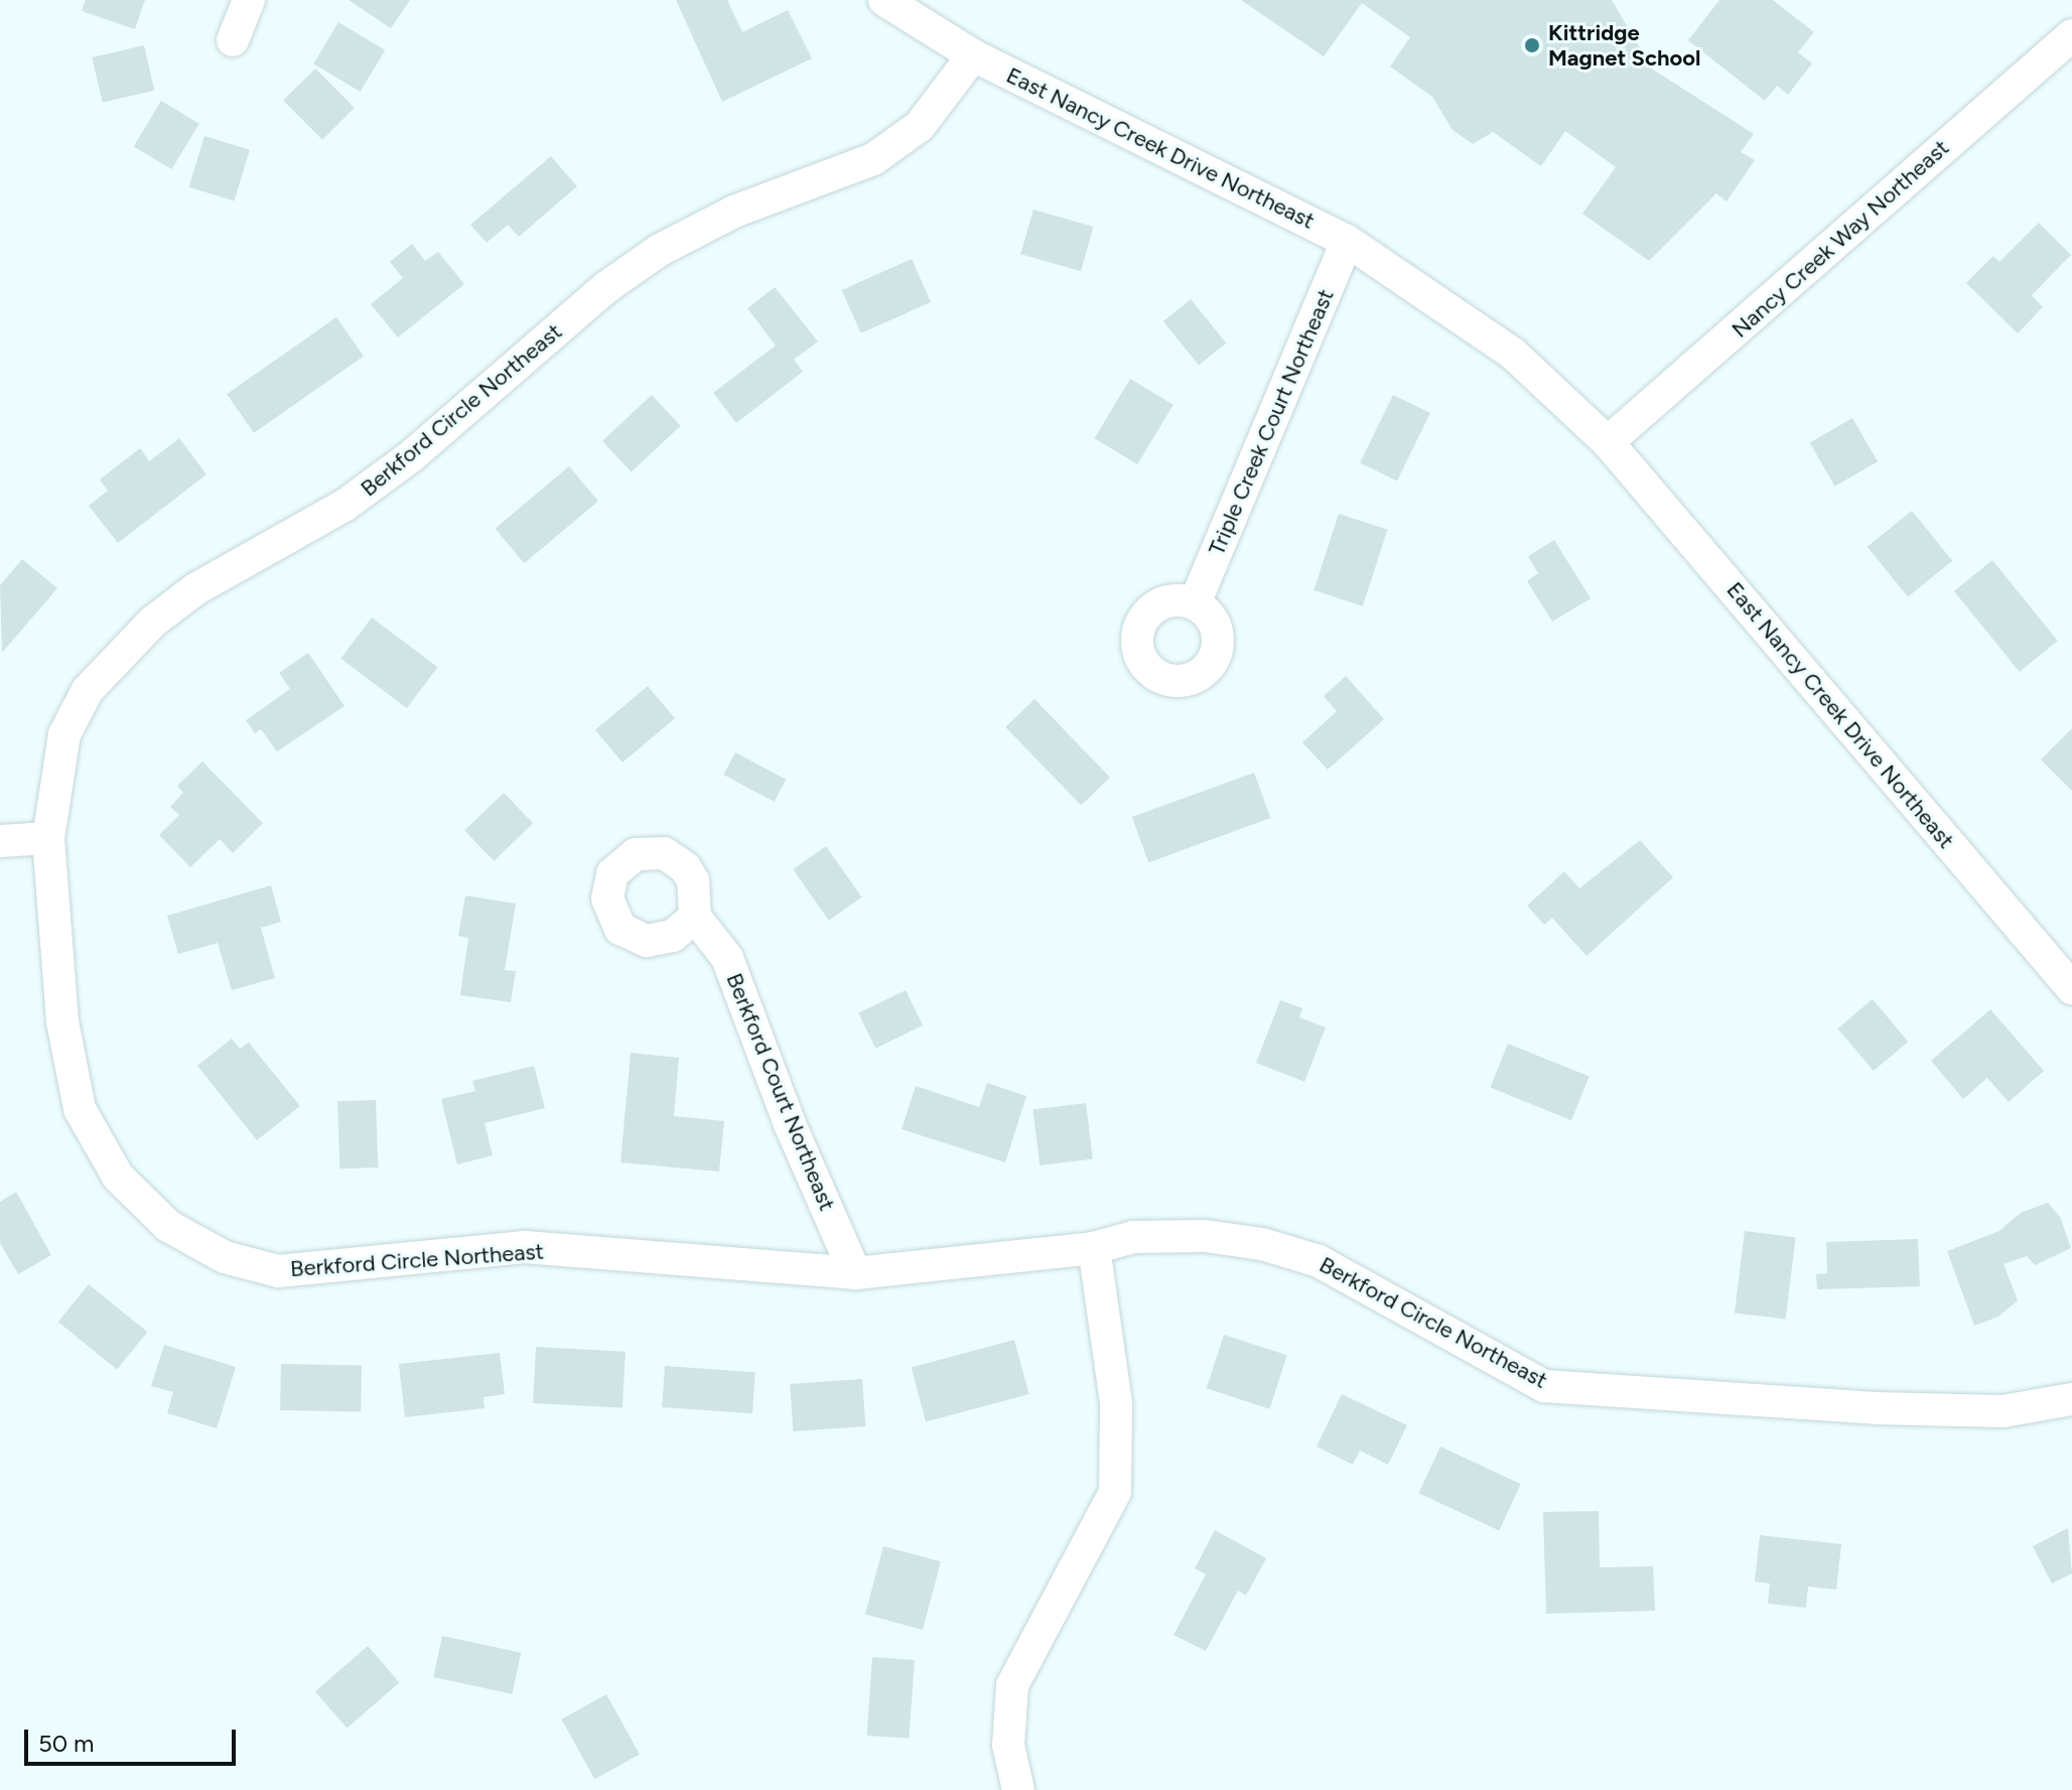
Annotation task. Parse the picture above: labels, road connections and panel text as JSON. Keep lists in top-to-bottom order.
{
  "streets": {
    "street": [
      "East Nancy Creek Drive Northeast",
      "Nancy Creek Way Northeast",
      "Berkford Circle Northeast",
      "Triple Creek Court Northeast",
      "Berkford Court Northeast"
    ]
  },
  "crossings": [
    ["East Nancy Creek Drive Northeast", "Nancy Creek Way Northeast"],
    ["East Nancy Creek Drive Northeast", "Berkford Circle Northeast"],
    ["East Nancy Creek Drive Northeast", "Triple Creek Court Northeast"],
    ["Berkford Circle Northeast", "Berkford Court Northeast"]
  ],
  "places": ["Kittridge Magnet School"],
  "scale_bar": "50 m"
}
